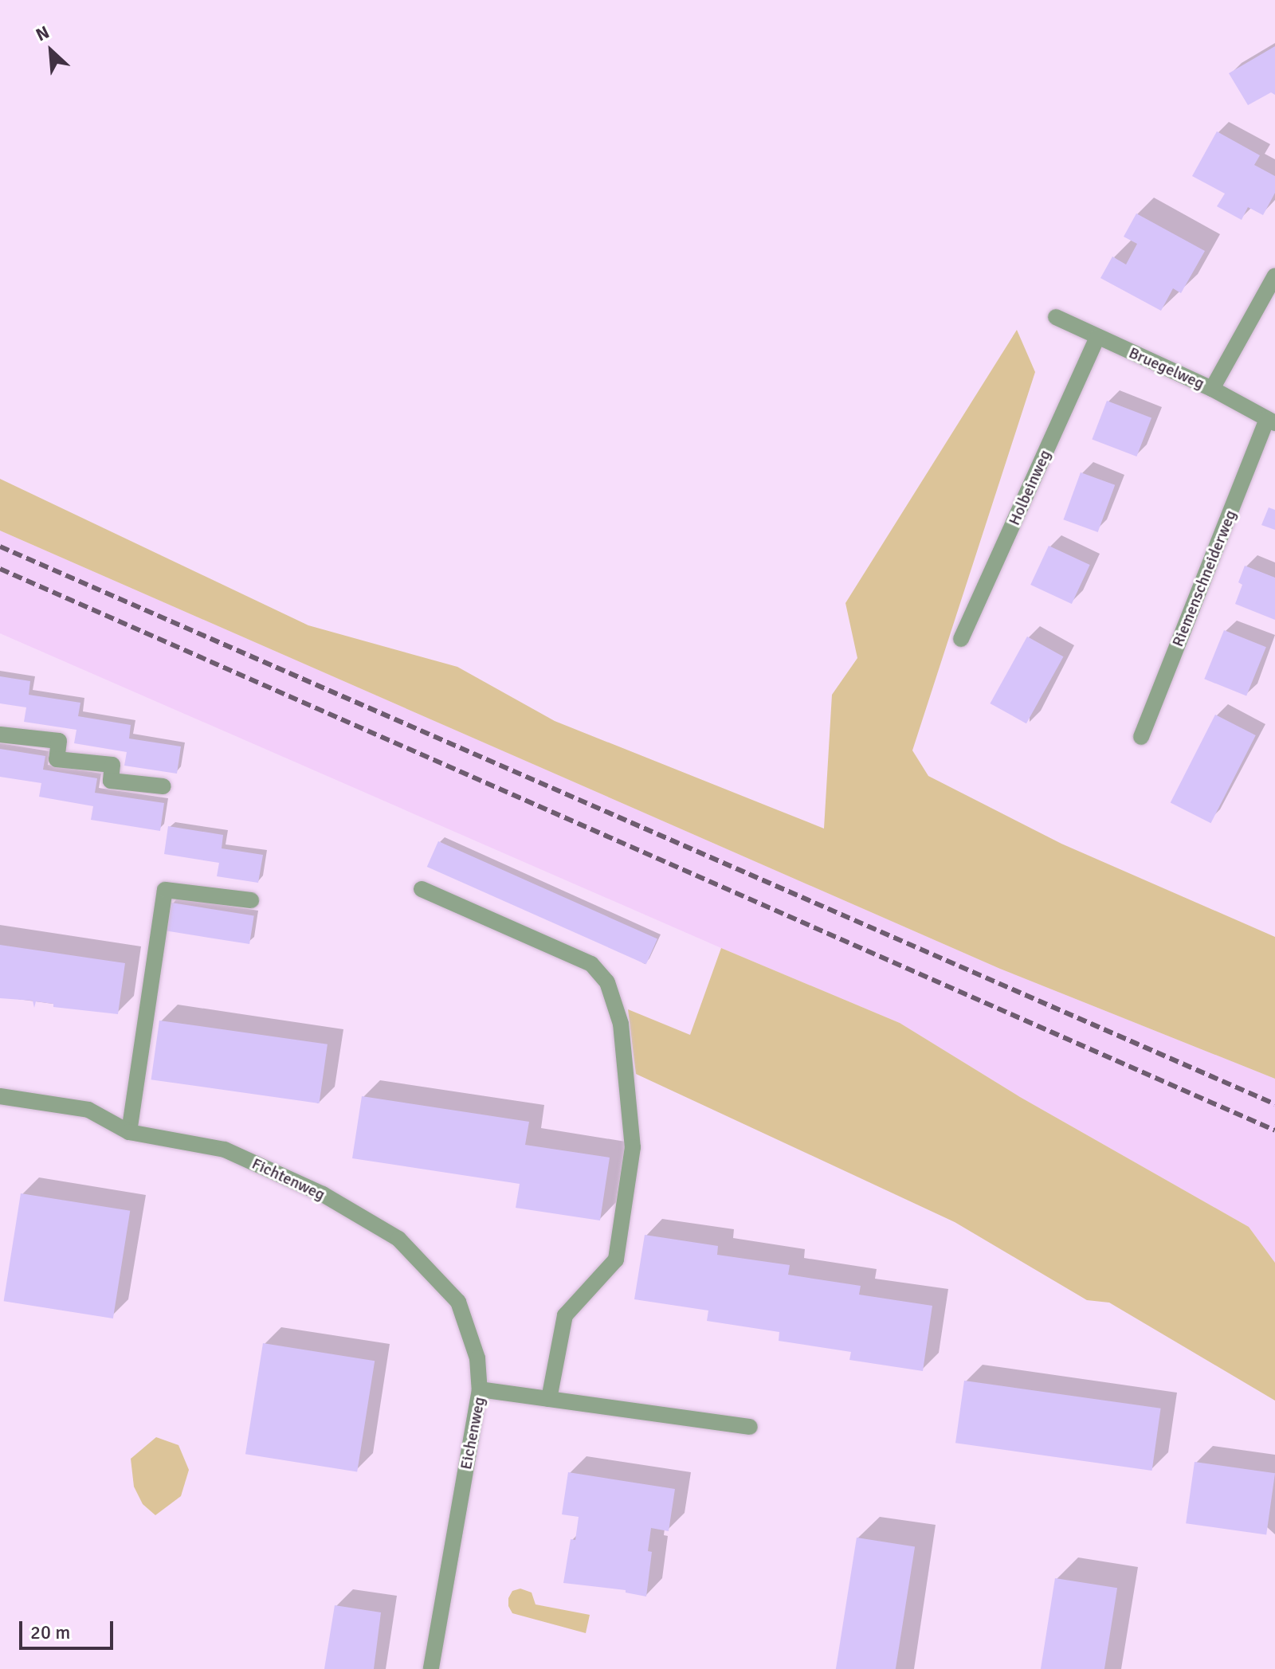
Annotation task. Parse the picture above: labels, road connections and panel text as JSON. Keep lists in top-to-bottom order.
{
  "streets": {
    "street": [
      "Bruegelweg",
      "Holbeinweg",
      "Riemenschneiderweg",
      "Fichtenweg",
      "Eichenweg"
    ]
  },
  "crossings": [
    ["Bruegelweg", "Holbeinweg"],
    ["Bruegelweg", "Riemenschneiderweg"],
    ["Fichtenweg", "Eichenweg"]
  ],
  "scale_bar": "20 m",
  "north": "top left"
}
